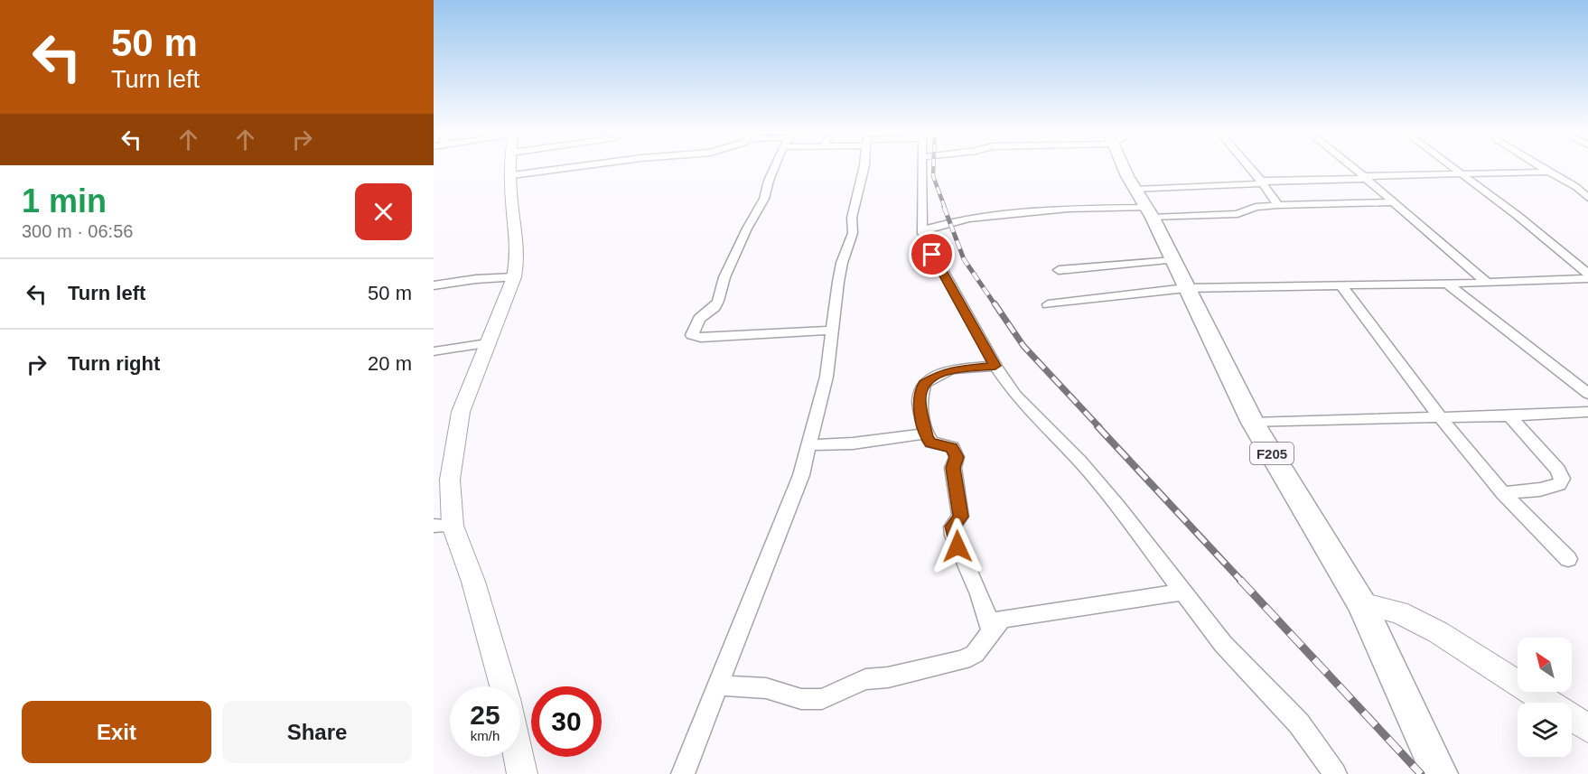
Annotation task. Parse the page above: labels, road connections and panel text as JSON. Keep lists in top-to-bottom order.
{
  "streets": {
    "main road": ["F205"]
  },
  "north": "top left",
  "page": {
    "turn": ["50 m", "Turn left"],
    "heading": ["1 min", "300 m · 06:56"],
    "list": [
      {
        "name": "Turn left",
        "value": "50 m"
      },
      {
        "name": "Turn right",
        "value": "20 m"
      }
    ],
    "speed": "25 km/h",
    "limit": "30",
    "buttons": ["Exit", "Share"]
  }
}
